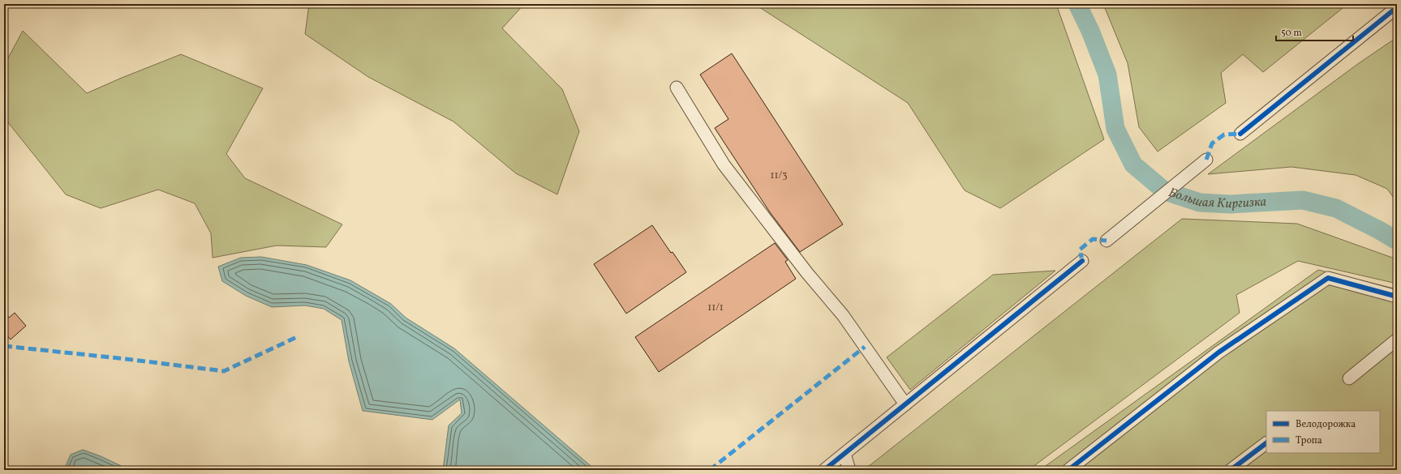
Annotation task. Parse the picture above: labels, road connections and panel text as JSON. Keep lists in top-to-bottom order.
{
  "water": ["Большая Киргизка"],
  "house_numbers": ["11/3", "11/1"],
  "legend": ["Велодорожка", "Тропа"],
  "scale_bar": "50 m"
}
